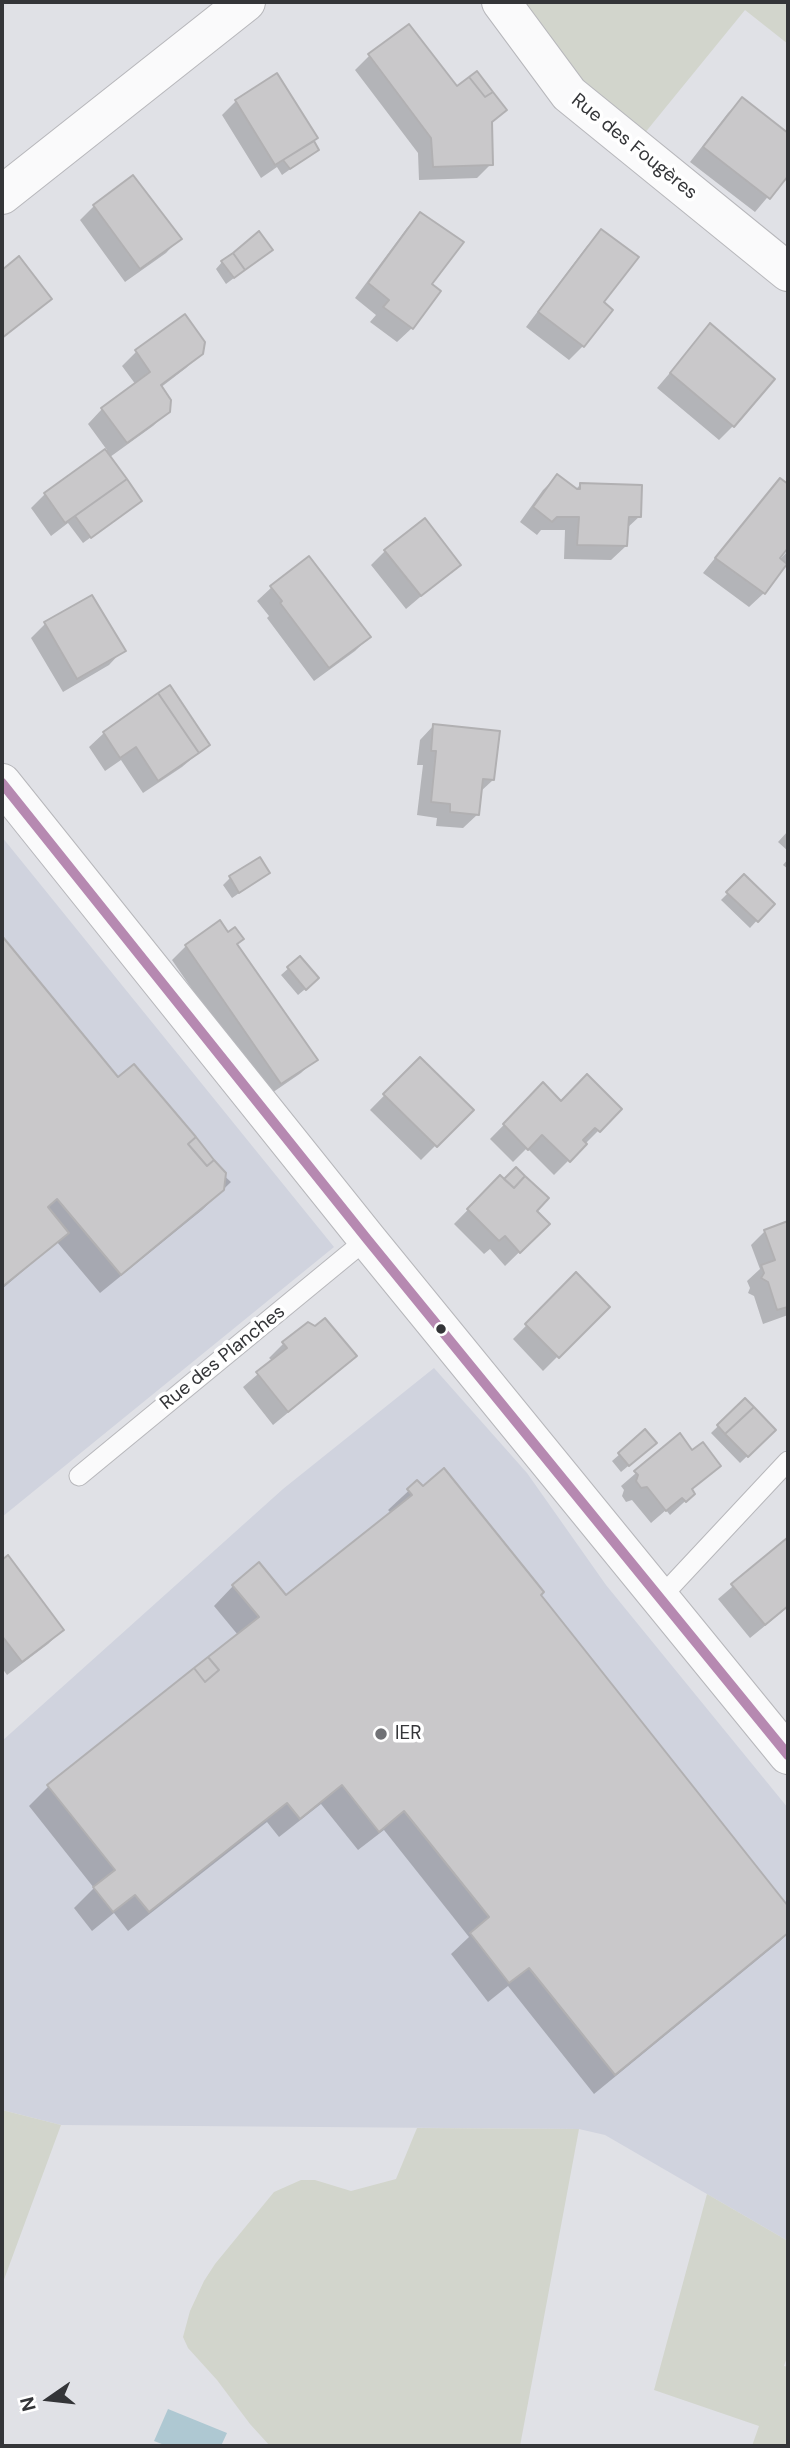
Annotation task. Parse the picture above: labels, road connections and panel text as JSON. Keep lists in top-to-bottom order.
{
  "streets": {
    "street": ["Rue des Fougères"],
    "lane": ["Rue des Planches"]
  },
  "places": ["IER"],
  "north": "left"
}
